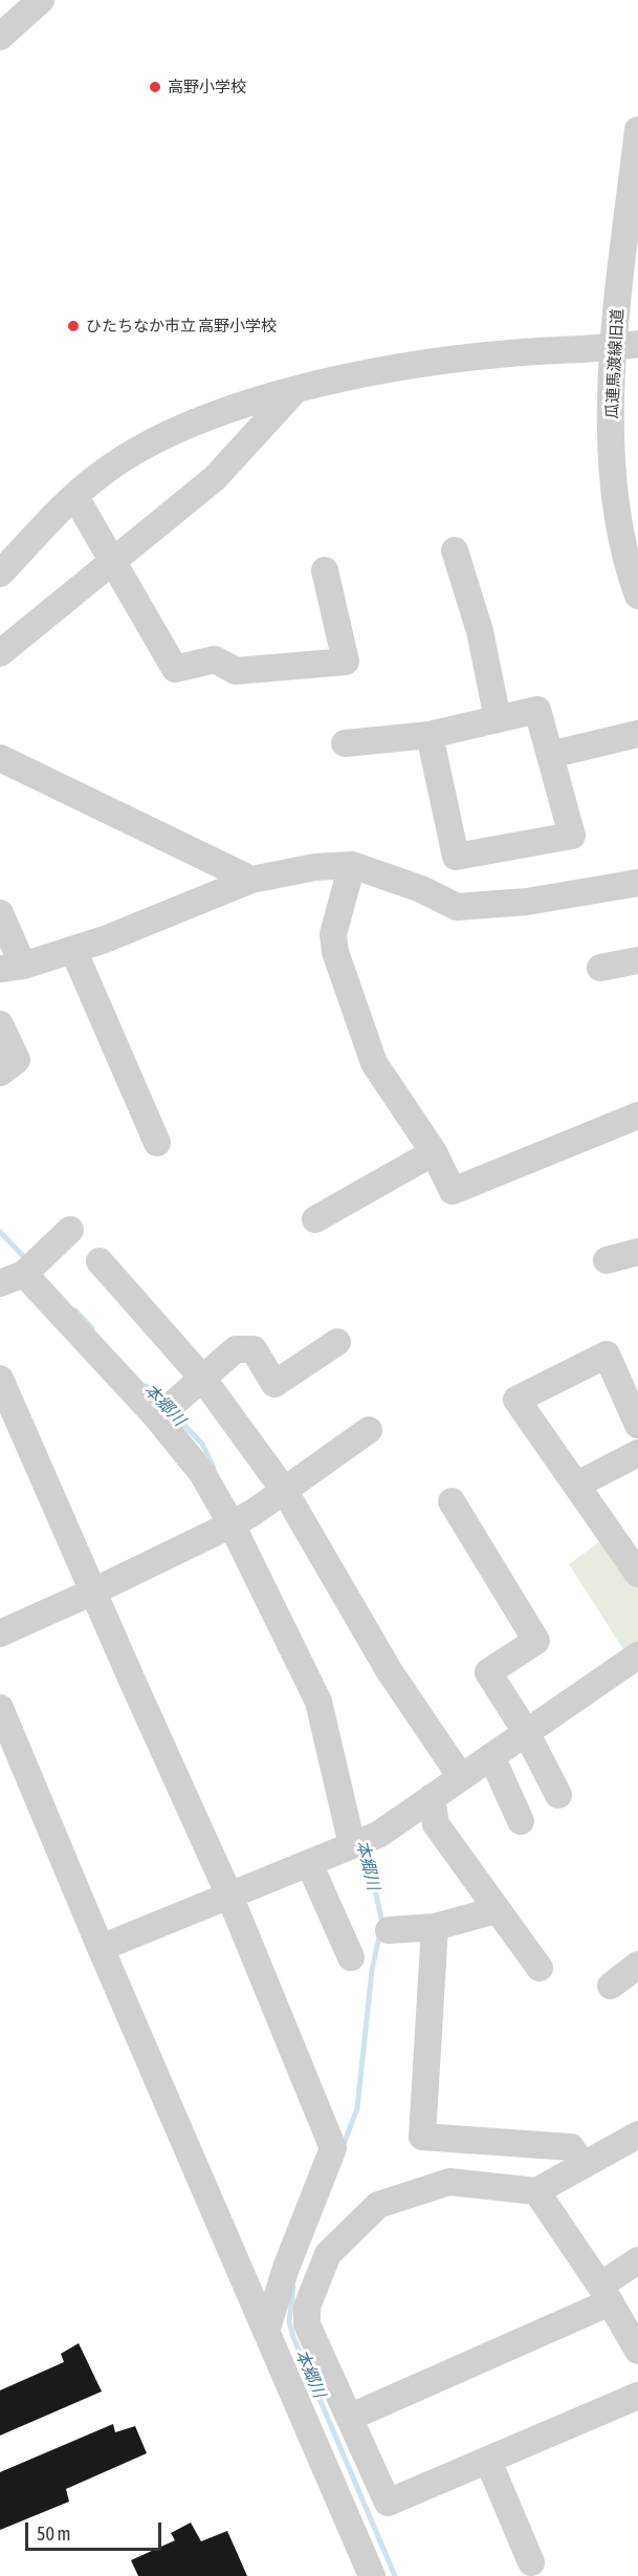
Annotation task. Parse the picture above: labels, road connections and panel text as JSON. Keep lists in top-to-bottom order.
{
  "streets": {
    "street": ["瓜連馬渡線旧道"]
  },
  "water": ["本郷川"],
  "places": ["高野小学校", "ひたちなか市立 高野小学校"],
  "scale_bar": "50 m"
}
